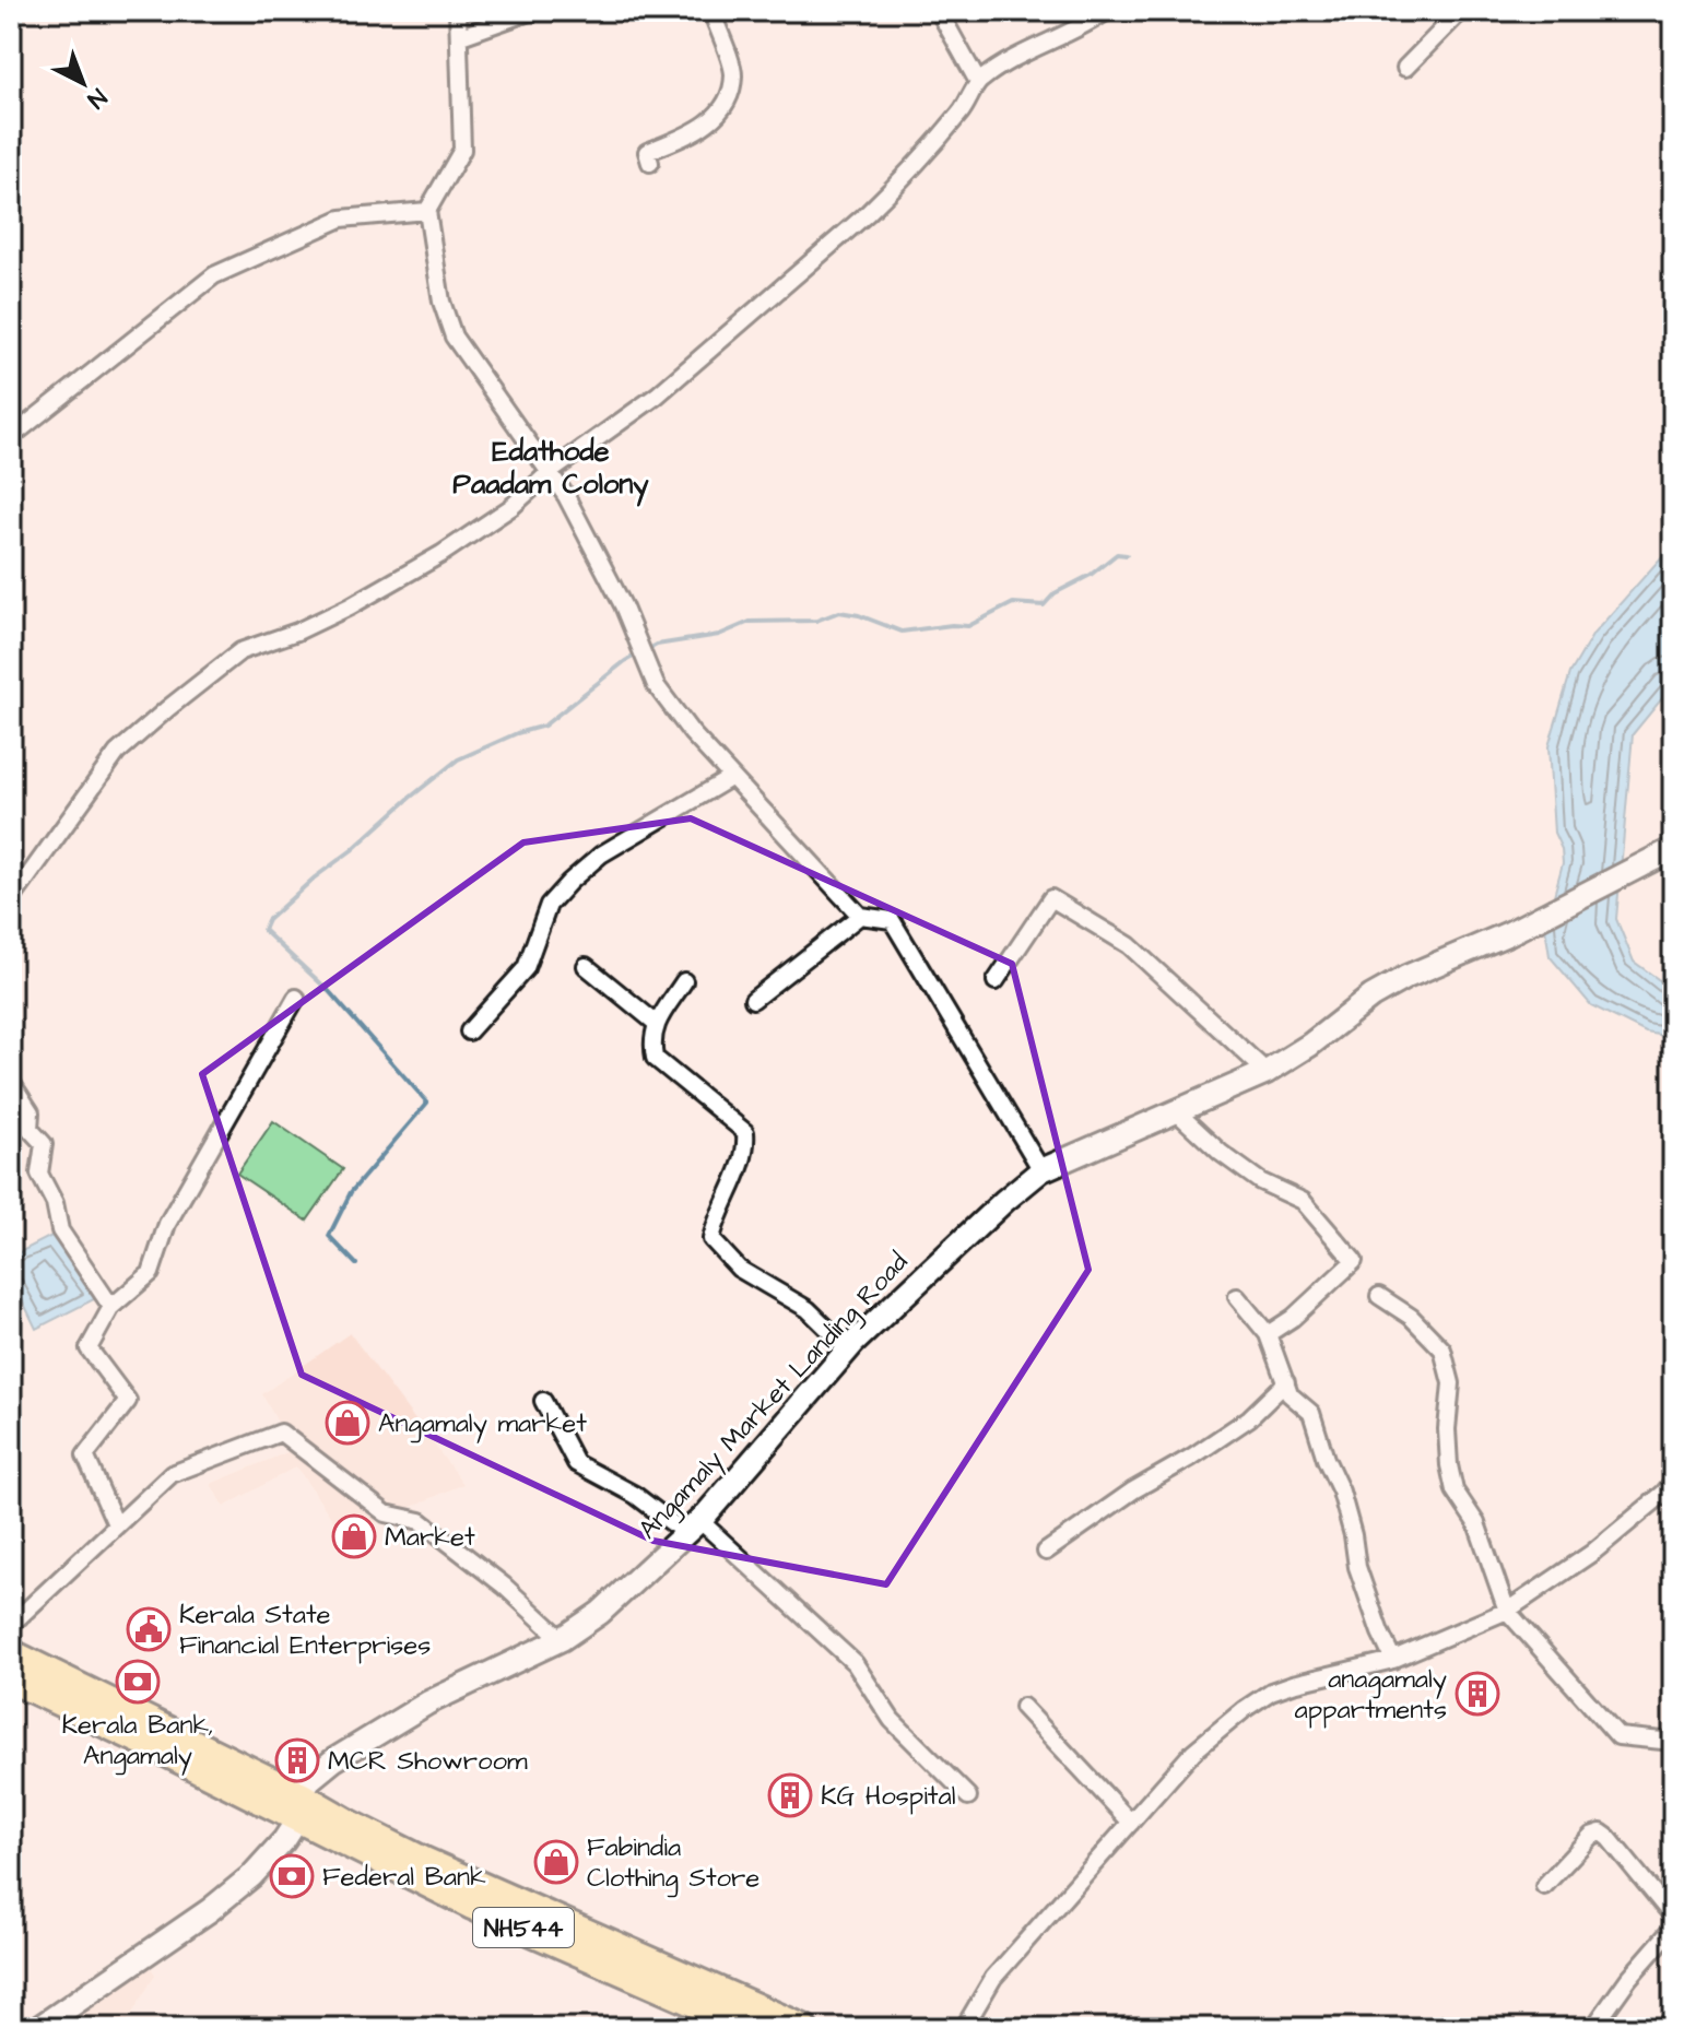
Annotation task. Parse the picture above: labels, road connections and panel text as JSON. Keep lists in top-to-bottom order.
{
  "streets": {
    "highway": ["NH544"],
    "main road": ["Angamaly Market Landing Road"]
  },
  "crossings": [
    ["Angamaly Market Landing Road", "NH544"]
  ],
  "districts": ["Edathode Paadam Colony"],
  "places": {
    "shop": ["Angamaly market", "Market", "Fabindia Clothing Store"],
    "public building": ["Kerala State Financial Enterprises"],
    "bank": ["Kerala Bank, Angamaly", "Federal Bank"],
    "building": ["anagamaly appartments", "MCR Showroom", "KG Hospital"]
  },
  "north": "bottom right"
}
